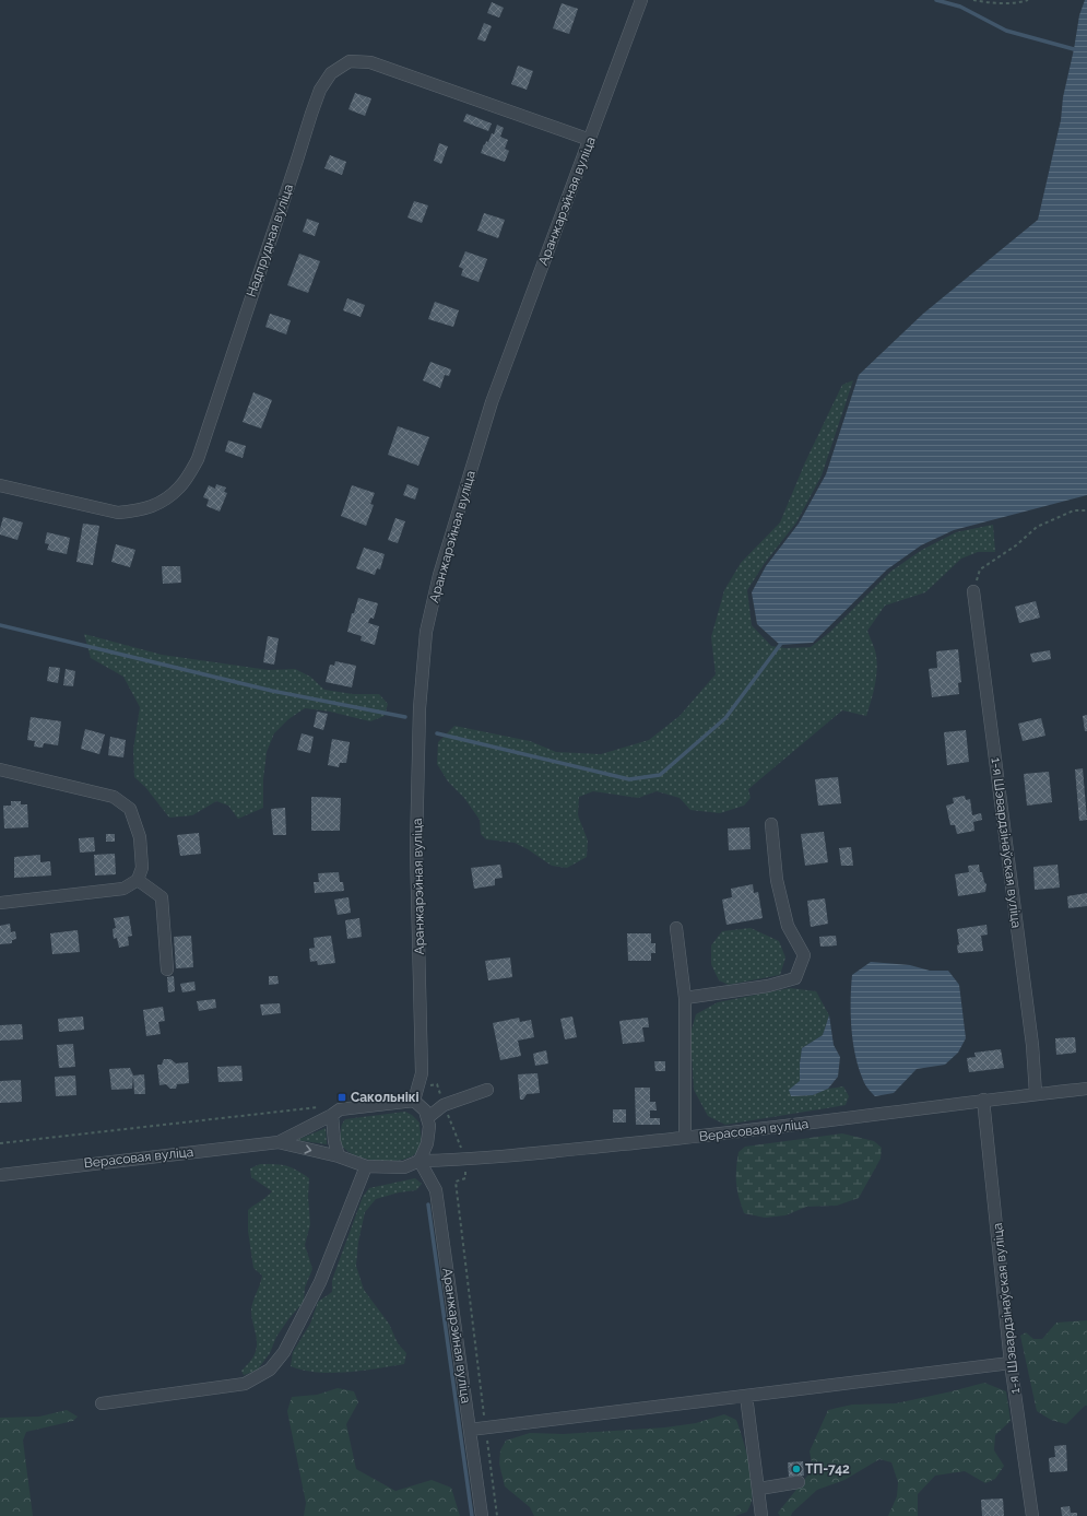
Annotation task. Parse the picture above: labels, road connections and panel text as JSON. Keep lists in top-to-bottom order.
{
  "streets": {
    "street": [
      "Аранжарэйная вуліца",
      "Надпрудная вуліца",
      "1-я Шэвардзінаўская вуліца",
      "Верасовая вуліца"
    ]
  },
  "crossings": [
    ["Аранжарэйная вуліца", "Надпрудная вуліца"],
    ["Аранжарэйная вуліца", "Верасовая вуліца"],
    ["1-я Шэвардзінаўская вуліца", "Верасовая вуліца"]
  ],
  "places": {
    "transit": ["Сакольнікі"],
    "other": ["ТП-742"]
  }
}
